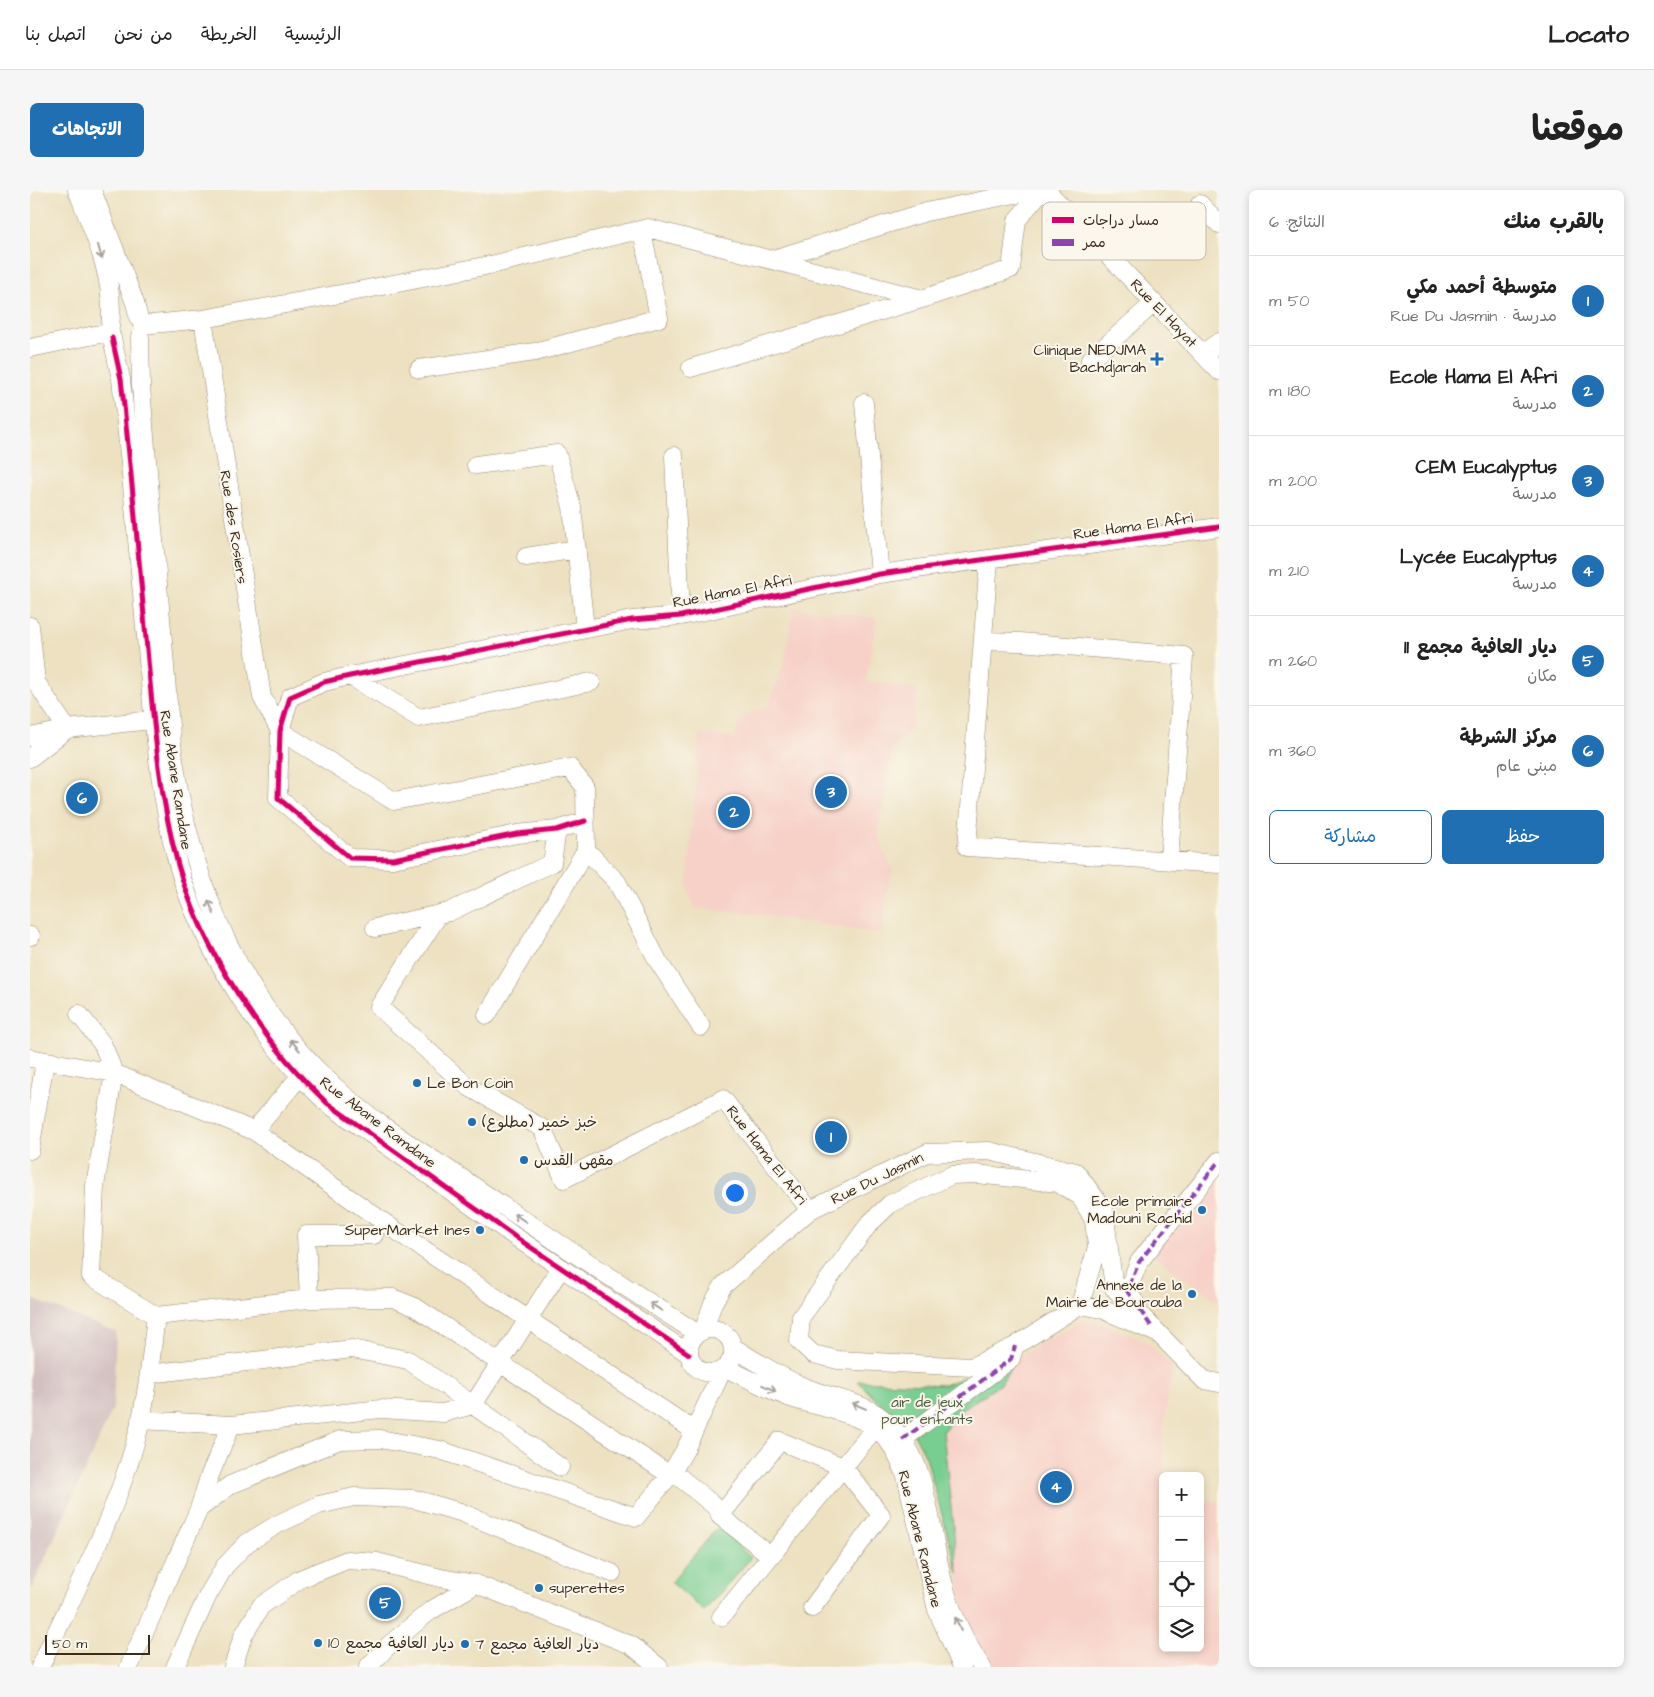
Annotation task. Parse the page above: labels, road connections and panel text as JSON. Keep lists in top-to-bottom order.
{
  "streets": {
    "street": [
      "Rue El Hayat",
      "Rue Hama El Afri",
      "Rue des Rosiers",
      "Rue Abane Ramdane",
      "Rue Du Jasmin"
    ]
  },
  "crossings": [
    ["Rue Hama El Afri", "Rue des Rosiers"],
    ["Rue Hama El Afri", "Rue Du Jasmin"],
    ["Rue Abane Ramdane", "Rue Du Jasmin"]
  ],
  "parks": ["air de jeux pour enfants"],
  "places": {
    "health": ["Clinique NEDJMA Bachdjarah"],
    "other": [
      "Le Bon Coin",
      "خبز خمير (مطلوع)",
      "مقهى القدس",
      "Ecole primaire Madouni Rachid",
      "SuperMarket Ines",
      "Annexe de la Mairie de Bourouba",
      "superettes",
      "ديار العافية مجمع 10",
      "ديار العافية مجمع 7"
    ]
  },
  "legend": ["مسار دراجات", "ممر"],
  "scale_bar": "50 m",
  "page": {
    "header": "Locato",
    "nav": [
      "الرئيسية",
      "الخريطة",
      "من نحن",
      "اتصل بنا"
    ],
    "title": "موقعنا",
    "buttons": [
      "الاتجاهات",
      ["حفظ", "مشاركة"]
    ],
    "heading": ["بالقرب منك", "النتائج: 6"],
    "list": [
      {
        "mark": "1",
        "name": "متوسطة أحمد مكي",
        "note": "مدرسة · Rue Du Jasmin",
        "value": "50 m"
      },
      {
        "mark": "2",
        "name": "Ecole Hama El Afri",
        "note": "مدرسة",
        "value": "180 m"
      },
      {
        "mark": "3",
        "name": "CEM Eucalyptus",
        "note": "مدرسة",
        "value": "200 m"
      },
      {
        "mark": "4",
        "name": "Lycée Eucalyptus",
        "note": "مدرسة",
        "value": "210 m"
      },
      {
        "mark": "5",
        "name": "ديار العافية مجمع 11",
        "note": "مكان",
        "value": "260 m"
      },
      {
        "mark": "6",
        "name": "مركز الشرطة",
        "note": "مبنى عام",
        "value": "360 m"
      }
    ],
    "pins": [
      "3",
      "6",
      "2",
      "1",
      "4",
      "5"
    ],
    "map_buttons": ["+", "−"],
    "scale": "50 m"
  }
}
